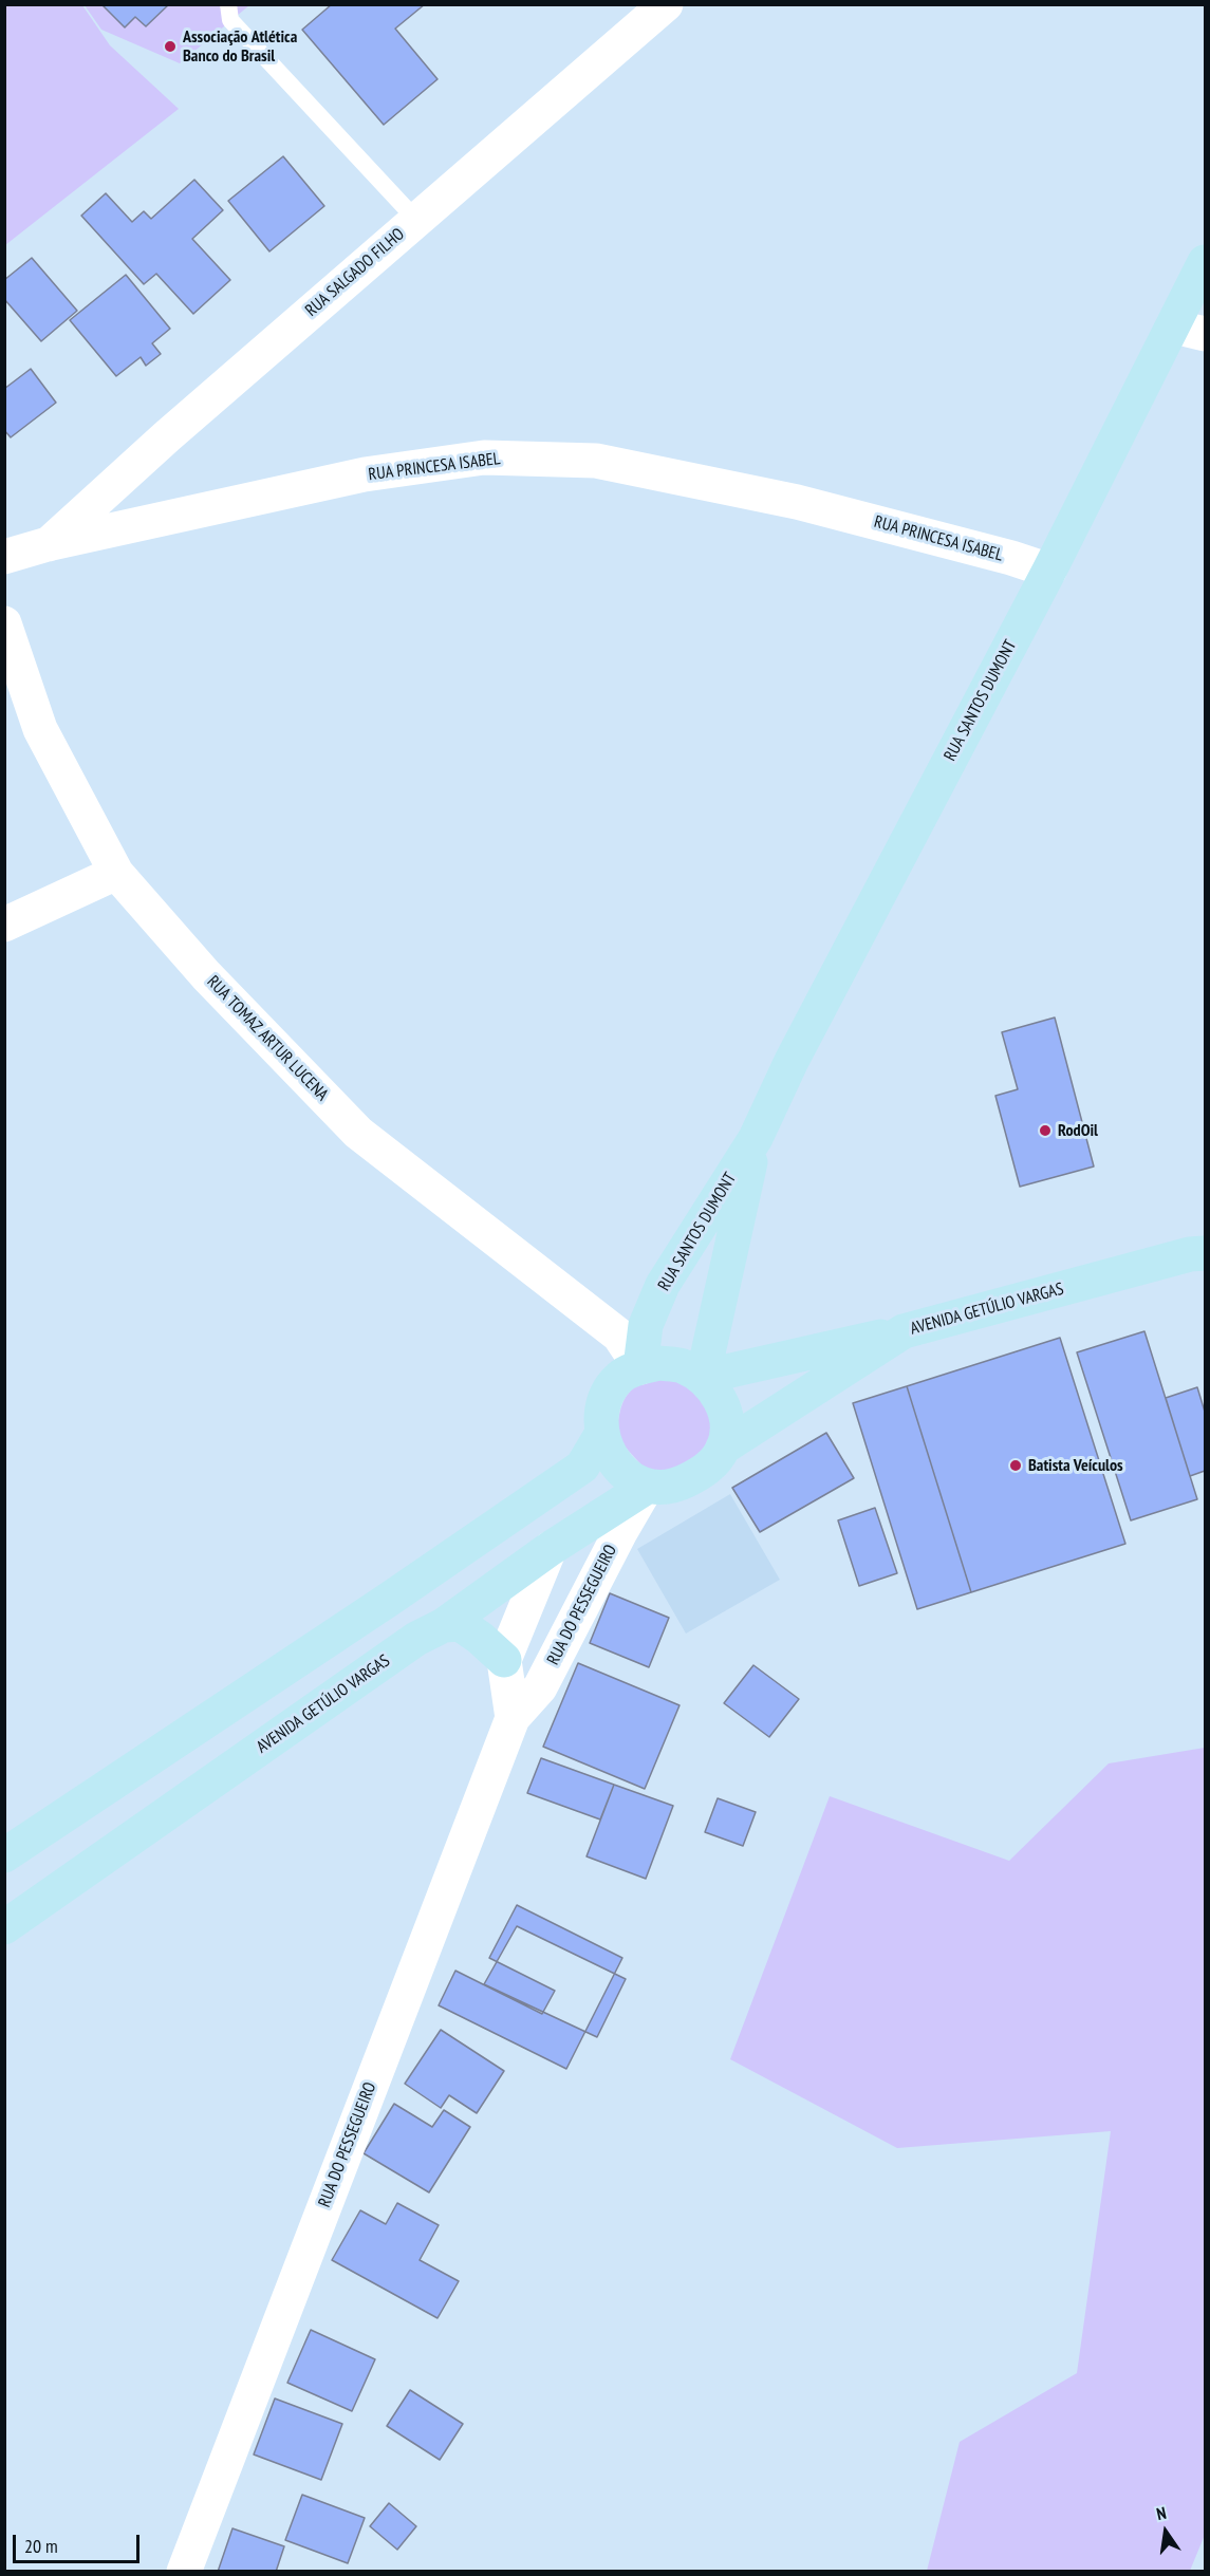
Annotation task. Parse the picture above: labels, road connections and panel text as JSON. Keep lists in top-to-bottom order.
{
  "streets": {
    "main road": ["RUA SANTOS DUMONT", "AVENIDA GETÚLIO VARGAS"],
    "street": [
      "RUA SALGADO FILHO",
      "RUA PRINCESA ISABEL",
      "RUA TOMAZ ARTUR LUCENA",
      "RUA DO PESSEGUEIRO"
    ]
  },
  "crossings": [
    ["RUA SALGADO FILHO", "RUA PRINCESA ISABEL"],
    ["RUA PRINCESA ISABEL", "RUA SANTOS DUMONT"],
    ["RUA SANTOS DUMONT", "RUA TOMAZ ARTUR LUCENA"],
    ["RUA SANTOS DUMONT", "AVENIDA GETÚLIO VARGAS"],
    ["RUA SANTOS DUMONT", "RUA DO PESSEGUEIRO"],
    ["RUA TOMAZ ARTUR LUCENA", "AVENIDA GETÚLIO VARGAS"],
    ["RUA TOMAZ ARTUR LUCENA", "RUA DO PESSEGUEIRO"],
    ["AVENIDA GETÚLIO VARGAS", "RUA DO PESSEGUEIRO"]
  ],
  "places": ["Associação Atlética Banco do Brasil", "RodOil", "Batista Veículos"],
  "scale_bar": "20 m",
  "north": "top"
}
